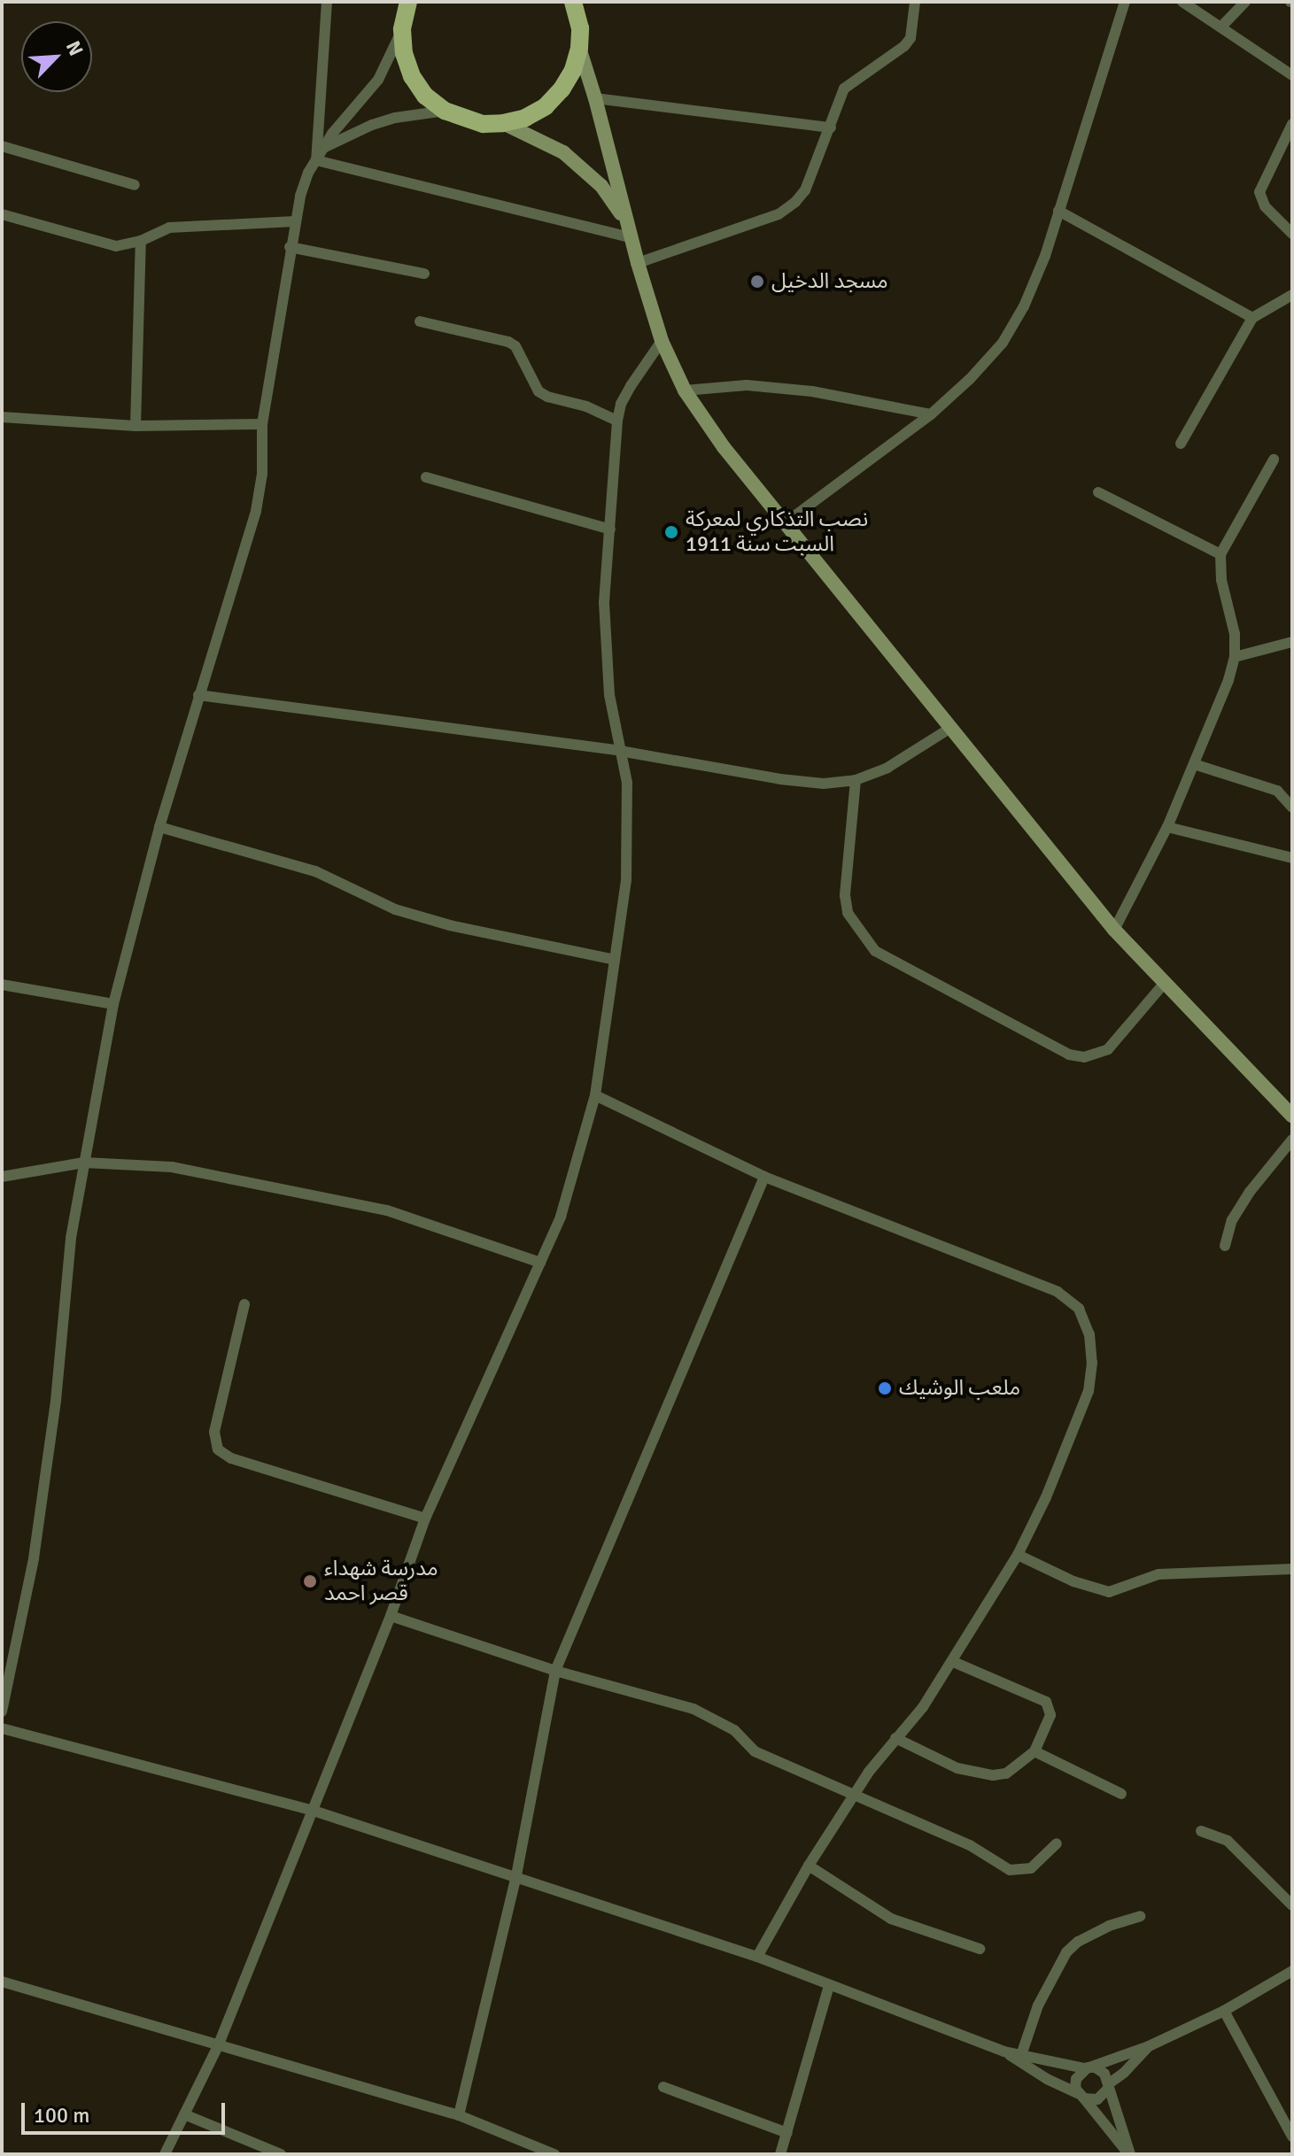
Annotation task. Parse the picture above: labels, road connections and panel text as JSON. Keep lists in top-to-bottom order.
{
  "places": [
    "مسجد الدخيل",
    "نصب التذكاري لمعركة السبت سنة 1911",
    "ملعب الوشيك",
    "مدرسة شهداء قصر احمد"
  ],
  "scale_bar": "100 m",
  "north": "top right"
}
